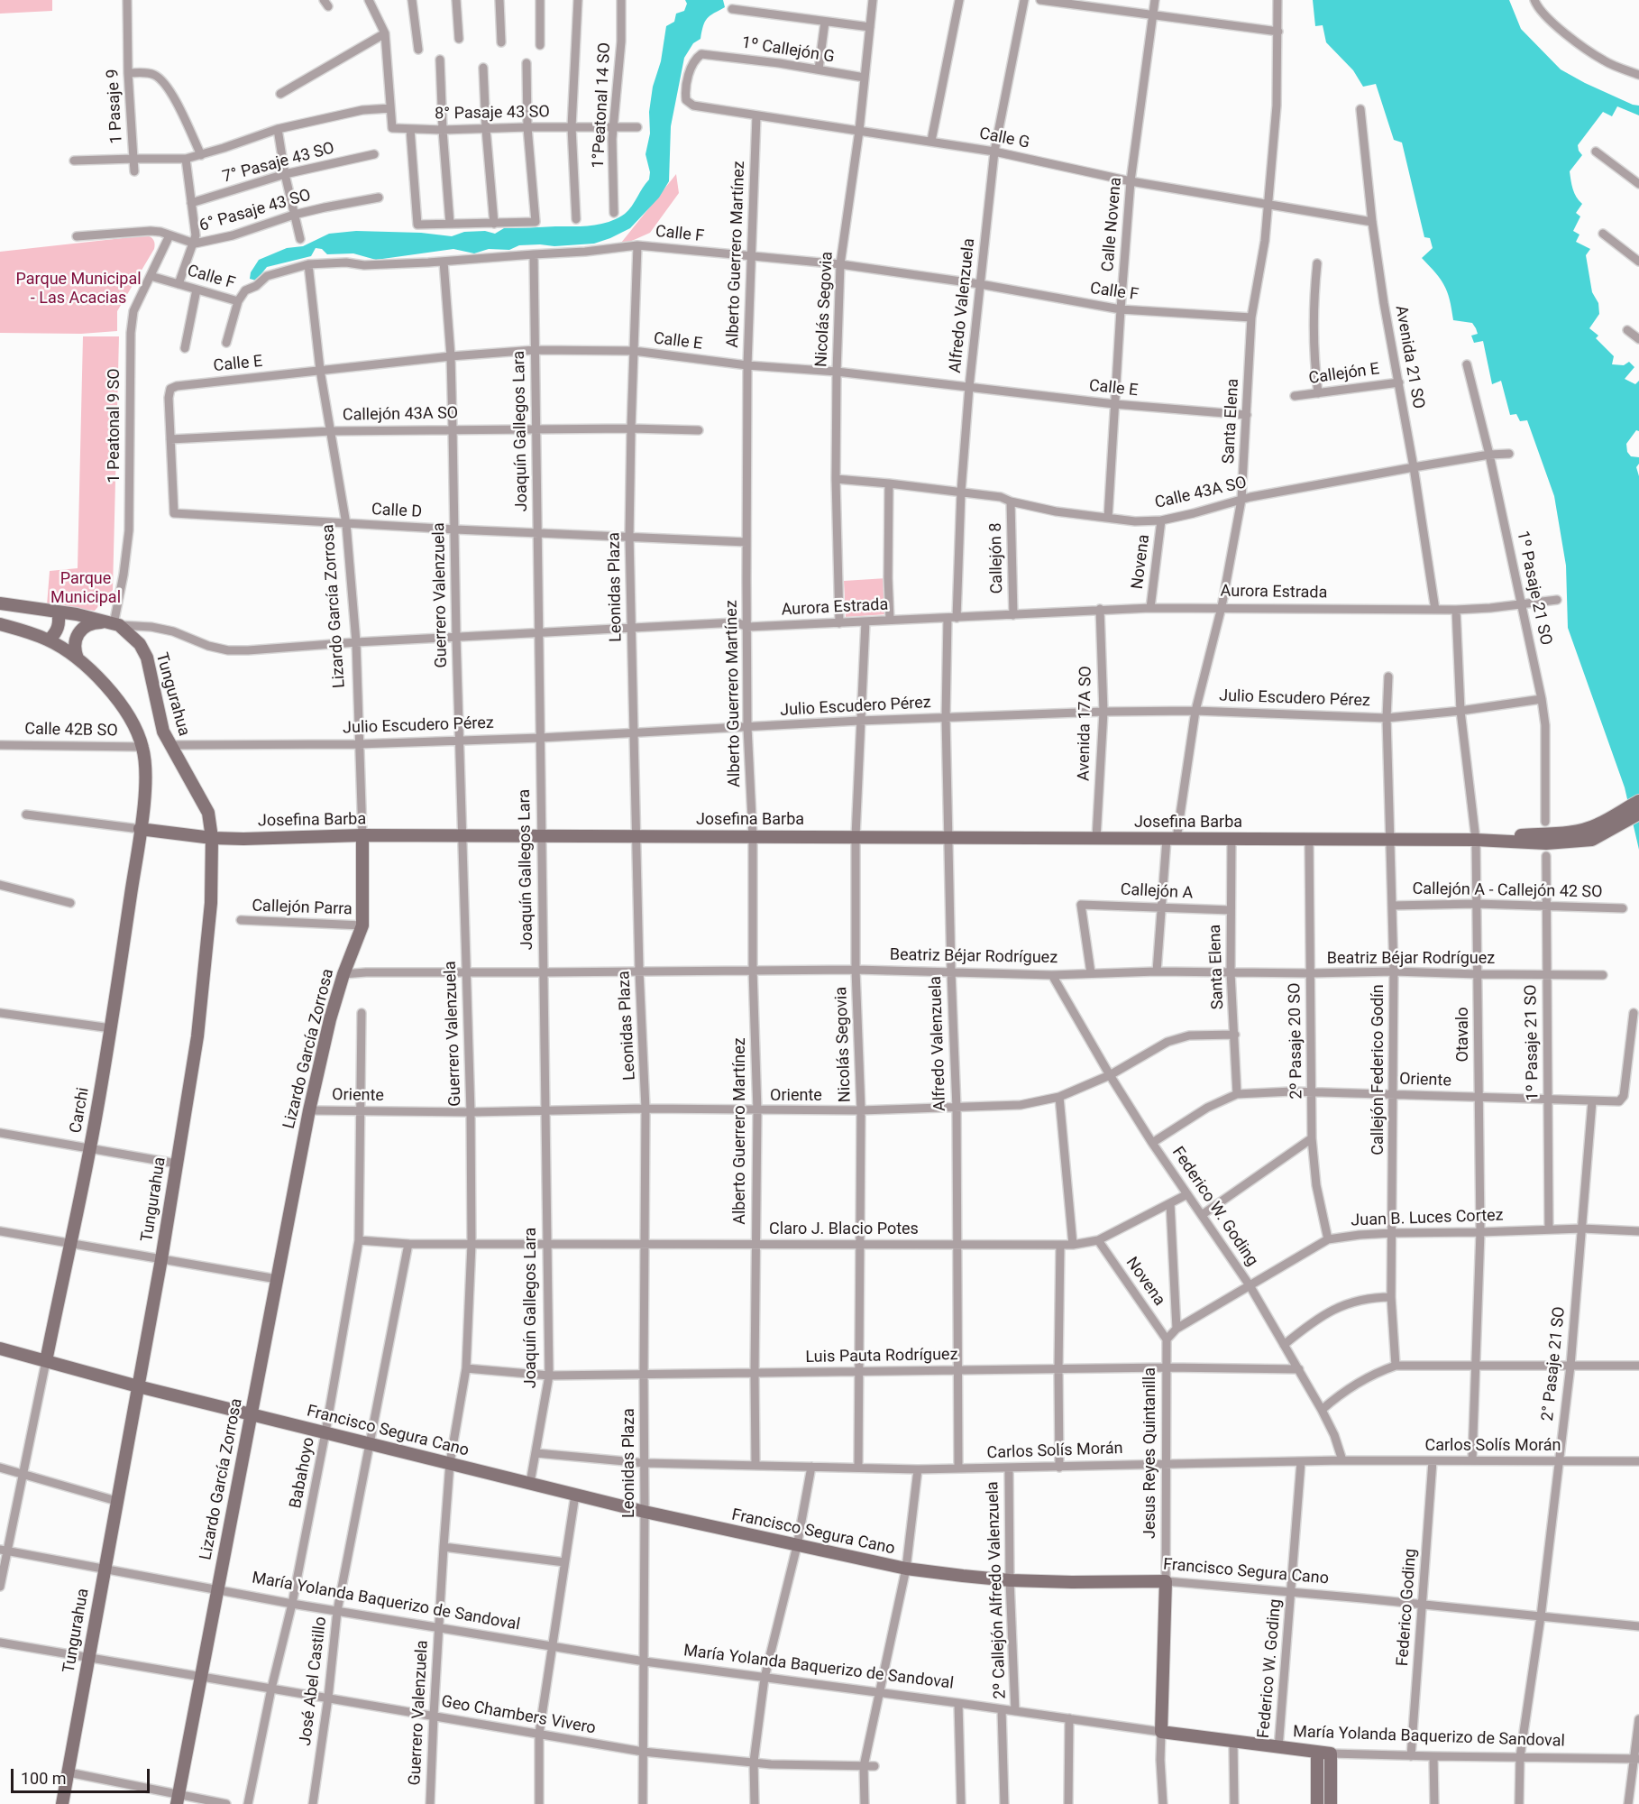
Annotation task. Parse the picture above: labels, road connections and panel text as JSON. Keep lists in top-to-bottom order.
{
  "streets": {
    "street": [
      "1º Callejón G",
      "1°Peatonal 14 SO",
      "1 Pasaje 9",
      "8° Pasaje 43 SO",
      "Calle G",
      "7° Pasaje 43 SO",
      "6° Pasaje 43 SO",
      "Calle Novena",
      "Calle F",
      "Alberto Guerrero Martínez",
      "Alfredo Valenzuela",
      "Nicolás Segovia",
      "Calle E",
      "Avenida 21 SO",
      "Callejón E",
      "Callejón 43A SO",
      "Santa Elena",
      "1 Peatonal 9 SO",
      "Joaquín Gallegos Lara",
      "Calle 43A SO",
      "Calle D",
      "Callejón 8",
      "Novena",
      "Leonidas Plaza",
      "1º Pasaje 21 SO",
      "Aurora Estrada",
      "Guerrero Valenzuela",
      "Lizardo García Zorrosa",
      "Tungurahua",
      "Julio Escudero Pérez",
      "Avenida 17A SO",
      "Calle 42B SO",
      "Josefina Barba",
      "Callejón A - Callejón 42 SO",
      "Callejón A",
      "Callejón Parra",
      "Beatriz Béjar Rodríguez",
      "Otavalo",
      "2º Pasaje 20 SO",
      "Callejón Federico Godín",
      "Oriente",
      "Carchi",
      "Federico W. Goding",
      "Juan B. Luces Cortez",
      "Claro J. Blacio Potes",
      "Luis Pauta Rodríguez",
      "2° Pasaje 21 SO",
      "Francisco Segura Cano",
      "Carlos Solís Morán",
      "Jesus Reyes Quintanilla",
      "Babahoyo",
      "2º Callejón Alfredo Valenzuela",
      "María Yolanda Baquerizo de Sandoval",
      "Federico Goding",
      "José Abel Castillo",
      "Geo Chambers Vivero"
    ]
  },
  "crossings": [
    ["1º Callejón G", "Calle G"],
    ["1º Callejón G", "Nicolás Segovia"],
    ["1°Peatonal 14 SO", "8° Pasaje 43 SO"],
    ["Calle G", "Calle Novena"],
    ["Calle G", "Alberto Guerrero Martínez"],
    ["Calle G", "Alfredo Valenzuela"],
    ["Calle G", "Nicolás Segovia"],
    ["Calle G", "Avenida 21 SO"],
    ["Calle G", "Santa Elena"],
    ["6° Pasaje 43 SO", "1 Peatonal 9 SO"],
    ["Calle Novena", "Calle F"],
    ["Calle Novena", "Calle E"],
    ["Calle Novena", "Calle 43A SO"],
    ["Calle F", "Alberto Guerrero Martínez"],
    ["Calle F", "Alfredo Valenzuela"],
    ["Calle F", "Nicolás Segovia"],
    ["Calle F", "Santa Elena"],
    ["Calle F", "1 Peatonal 9 SO"],
    ["Calle F", "Joaquín Gallegos Lara"],
    ["Calle F", "Leonidas Plaza"],
    ["Calle F", "Guerrero Valenzuela"],
    ["Calle F", "Lizardo García Zorrosa"],
    ["Alberto Guerrero Martínez", "Calle E"],
    ["Alberto Guerrero Martínez", "Calle D"],
    ["Alberto Guerrero Martínez", "Aurora Estrada"],
    ["Alberto Guerrero Martínez", "Julio Escudero Pérez"],
    ["Alberto Guerrero Martínez", "Josefina Barba"],
    ["Alberto Guerrero Martínez", "Beatriz Béjar Rodríguez"],
    ["Alberto Guerrero Martínez", "Oriente"],
    ["Alberto Guerrero Martínez", "Claro J. Blacio Potes"],
    ["Alberto Guerrero Martínez", "Luis Pauta Rodríguez"],
    ["Alberto Guerrero Martínez", "Carlos Solís Morán"],
    ["Alfredo Valenzuela", "Calle E"],
    ["Alfredo Valenzuela", "Calle 43A SO"],
    ["Alfredo Valenzuela", "Aurora Estrada"],
    ["Alfredo Valenzuela", "Julio Escudero Pérez"],
    ["Alfredo Valenzuela", "Josefina Barba"],
    ["Alfredo Valenzuela", "Beatriz Béjar Rodríguez"],
    ["Alfredo Valenzuela", "Oriente"],
    ["Alfredo Valenzuela", "Claro J. Blacio Potes"],
    ["Alfredo Valenzuela", "Luis Pauta Rodríguez"],
    ["Alfredo Valenzuela", "Carlos Solís Morán"],
    ["Nicolás Segovia", "Calle E"],
    ["Nicolás Segovia", "Calle 43A SO"],
    ["Nicolás Segovia", "Aurora Estrada"],
    ["Nicolás Segovia", "Julio Escudero Pérez"],
    ["Nicolás Segovia", "Josefina Barba"],
    ["Nicolás Segovia", "Beatriz Béjar Rodríguez"],
    ["Nicolás Segovia", "Oriente"],
    ["Nicolás Segovia", "Claro J. Blacio Potes"],
    ["Nicolás Segovia", "Luis Pauta Rodríguez"],
    ["Nicolás Segovia", "Carlos Solís Morán"],
    ["Calle E", "Callejón 43A SO"],
    ["Calle E", "Santa Elena"],
    ["Calle E", "Joaquín Gallegos Lara"],
    ["Calle E", "Calle D"],
    ["Calle E", "Leonidas Plaza"],
    ["Calle E", "Guerrero Valenzuela"],
    ["Calle E", "Lizardo García Zorrosa"],
    ["Avenida 21 SO", "Callejón E"],
    ["Avenida 21 SO", "Calle 43A SO"],
    ["Avenida 21 SO", "Aurora Estrada"],
    ["Callejón 43A SO", "Joaquín Gallegos Lara"],
    ["Callejón 43A SO", "Calle D"],
    ["Callejón 43A SO", "Leonidas Plaza"],
    ["Callejón 43A SO", "Guerrero Valenzuela"],
    ["Callejón 43A SO", "Lizardo García Zorrosa"],
    ["Santa Elena", "Calle 43A SO"],
    ["Santa Elena", "Aurora Estrada"],
    ["Santa Elena", "Julio Escudero Pérez"],
    ["Santa Elena", "Josefina Barba"],
    ["Santa Elena", "Callejón A"],
    ["Santa Elena", "Beatriz Béjar Rodríguez"],
    ["Santa Elena", "Oriente"],
    ["1 Peatonal 9 SO", "Aurora Estrada"],
    ["1 Peatonal 9 SO", "Tungurahua"],
    ["Joaquín Gallegos Lara", "Calle D"],
    ["Joaquín Gallegos Lara", "Aurora Estrada"],
    ["Joaquín Gallegos Lara", "Julio Escudero Pérez"],
    ["Joaquín Gallegos Lara", "Josefina Barba"],
    ["Joaquín Gallegos Lara", "Beatriz Béjar Rodríguez"],
    ["Joaquín Gallegos Lara", "Oriente"],
    ["Joaquín Gallegos Lara", "Claro J. Blacio Potes"],
    ["Joaquín Gallegos Lara", "Luis Pauta Rodríguez"],
    ["Joaquín Gallegos Lara", "Francisco Segura Cano"],
    ["Joaquín Gallegos Lara", "Carlos Solís Morán"],
    ["Calle 43A SO", "Callejón 8"],
    ["Calle 43A SO", "Novena"],
    ["Calle 43A SO", "1º Pasaje 21 SO"],
    ["Calle D", "Leonidas Plaza"],
    ["Calle D", "Guerrero Valenzuela"],
    ["Calle D", "Lizardo García Zorrosa"],
    ["Callejón 8", "Aurora Estrada"],
    ["Novena", "Aurora Estrada"],
    ["Novena", "Claro J. Blacio Potes"],
    ["Novena", "Jesus Reyes Quintanilla"],
    ["Leonidas Plaza", "Aurora Estrada"],
    ["Leonidas Plaza", "Julio Escudero Pérez"],
    ["Leonidas Plaza", "Josefina Barba"],
    ["Leonidas Plaza", "Beatriz Béjar Rodríguez"],
    ["Leonidas Plaza", "Oriente"],
    ["Leonidas Plaza", "Claro J. Blacio Potes"],
    ["Leonidas Plaza", "Luis Pauta Rodríguez"],
    ["Leonidas Plaza", "Francisco Segura Cano"],
    ["Leonidas Plaza", "Carlos Solís Morán"],
    ["Leonidas Plaza", "María Yolanda Baquerizo de Sandoval"],
    ["Leonidas Plaza", "Geo Chambers Vivero"],
    ["1º Pasaje 21 SO", "Aurora Estrada"],
    ["1º Pasaje 21 SO", "Julio Escudero Pérez"],
    ["1º Pasaje 21 SO", "Callejón A - Callejón 42 SO"],
    ["1º Pasaje 21 SO", "Beatriz Béjar Rodríguez"],
    ["1º Pasaje 21 SO", "Oriente"],
    ["1º Pasaje 21 SO", "Juan B. Luces Cortez"],
    ["Aurora Estrada", "Guerrero Valenzuela"],
    ["Aurora Estrada", "Lizardo García Zorrosa"],
    ["Aurora Estrada", "Tungurahua"],
    ["Aurora Estrada", "Avenida 17A SO"],
    ["Aurora Estrada", "Otavalo"],
    ["Guerrero Valenzuela", "Julio Escudero Pérez"],
    ["Guerrero Valenzuela", "Josefina Barba"],
    ["Guerrero Valenzuela", "Beatriz Béjar Rodríguez"],
    ["Guerrero Valenzuela", "Oriente"],
    ["Guerrero Valenzuela", "Claro J. Blacio Potes"],
    ["Guerrero Valenzuela", "Luis Pauta Rodríguez"],
    ["Guerrero Valenzuela", "Francisco Segura Cano"],
    ["Guerrero Valenzuela", "María Yolanda Baquerizo de Sandoval"],
    ["Guerrero Valenzuela", "Geo Chambers Vivero"],
    ["Lizardo García Zorrosa", "Julio Escudero Pérez"],
    ["Lizardo García Zorrosa", "Josefina Barba"],
    ["Lizardo García Zorrosa", "Callejón Parra"],
    ["Lizardo García Zorrosa", "Beatriz Béjar Rodríguez"],
    ["Lizardo García Zorrosa", "Oriente"],
    ["Lizardo García Zorrosa", "Francisco Segura Cano"],
    ["Lizardo García Zorrosa", "María Yolanda Baquerizo de Sandoval"],
    ["Lizardo García Zorrosa", "Geo Chambers Vivero"],
    ["Tungurahua", "Julio Escudero Pérez"],
    ["Tungurahua", "Josefina Barba"],
    ["Tungurahua", "Francisco Segura Cano"],
    ["Tungurahua", "María Yolanda Baquerizo de Sandoval"],
    ["Tungurahua", "Geo Chambers Vivero"],
    ["Julio Escudero Pérez", "Avenida 17A SO"],
    ["Julio Escudero Pérez", "Otavalo"],
    ["Julio Escudero Pérez", "Callejón Federico Godín"],
    ["Avenida 17A SO", "Josefina Barba"],
    ["Calle 42B SO", "Carchi"],
    ["Josefina Barba", "Otavalo"],
    ["Josefina Barba", "2º Pasaje 20 SO"],
    ["Josefina Barba", "Callejón Federico Godín"],
    ["Josefina Barba", "Carchi"],
    ["Callejón A - Callejón 42 SO", "Otavalo"],
    ["Callejón A - Callejón 42 SO", "Callejón Federico Godín"],
    ["Callejón A", "Beatriz Béjar Rodríguez"],
    ["Beatriz Béjar Rodríguez", "Otavalo"],
    ["Beatriz Béjar Rodríguez", "2º Pasaje 20 SO"],
    ["Beatriz Béjar Rodríguez", "Callejón Federico Godín"],
    ["Beatriz Béjar Rodríguez", "Federico W. Goding"],
    ["Otavalo", "Oriente"],
    ["Otavalo", "Juan B. Luces Cortez"],
    ["Otavalo", "Carlos Solís Morán"],
    ["2º Pasaje 20 SO", "Oriente"],
    ["2º Pasaje 20 SO", "Juan B. Luces Cortez"],
    ["Callejón Federico Godín", "Oriente"],
    ["Callejón Federico Godín", "Juan B. Luces Cortez"],
    ["Oriente", "Federico W. Goding"],
    ["Oriente", "2° Pasaje 21 SO"],
    ["Oriente", "Babahoyo"],
    ["Carchi", "Francisco Segura Cano"],
    ["Carchi", "María Yolanda Baquerizo de Sandoval"],
    ["Federico W. Goding", "Juan B. Luces Cortez"],
    ["Federico W. Goding", "Claro J. Blacio Potes"],
    ["Federico W. Goding", "Luis Pauta Rodríguez"],
    ["Federico W. Goding", "Francisco Segura Cano"],
    ["Federico W. Goding", "Carlos Solís Morán"],
    ["Federico W. Goding", "María Yolanda Baquerizo de Sandoval"],
    ["Juan B. Luces Cortez", "2° Pasaje 21 SO"],
    ["Claro J. Blacio Potes", "Babahoyo"],
    ["Claro J. Blacio Potes", "José Abel Castillo"],
    ["Luis Pauta Rodríguez", "Jesus Reyes Quintanilla"],
    ["2° Pasaje 21 SO", "Francisco Segura Cano"],
    ["2° Pasaje 21 SO", "Carlos Solís Morán"],
    ["2° Pasaje 21 SO", "María Yolanda Baquerizo de Sandoval"],
    ["Francisco Segura Cano", "Jesus Reyes Quintanilla"],
    ["Francisco Segura Cano", "Babahoyo"],
    ["Francisco Segura Cano", "2º Callejón Alfredo Valenzuela"],
    ["Francisco Segura Cano", "Federico Goding"],
    ["Francisco Segura Cano", "José Abel Castillo"],
    ["Carlos Solís Morán", "Jesus Reyes Quintanilla"],
    ["Carlos Solís Morán", "2º Callejón Alfredo Valenzuela"],
    ["Carlos Solís Morán", "Federico Goding"],
    ["Jesus Reyes Quintanilla", "María Yolanda Baquerizo de Sandoval"],
    ["Babahoyo", "María Yolanda Baquerizo de Sandoval"],
    ["Babahoyo", "Geo Chambers Vivero"],
    ["2º Callejón Alfredo Valenzuela", "María Yolanda Baquerizo de Sandoval"],
    ["María Yolanda Baquerizo de Sandoval", "Federico Goding"],
    ["María Yolanda Baquerizo de Sandoval", "José Abel Castillo"],
    ["José Abel Castillo", "Geo Chambers Vivero"]
  ],
  "parks": ["Parque Municipal - Las Acacias", "Parque Municipal"],
  "scale_bar": "100 m"
}
